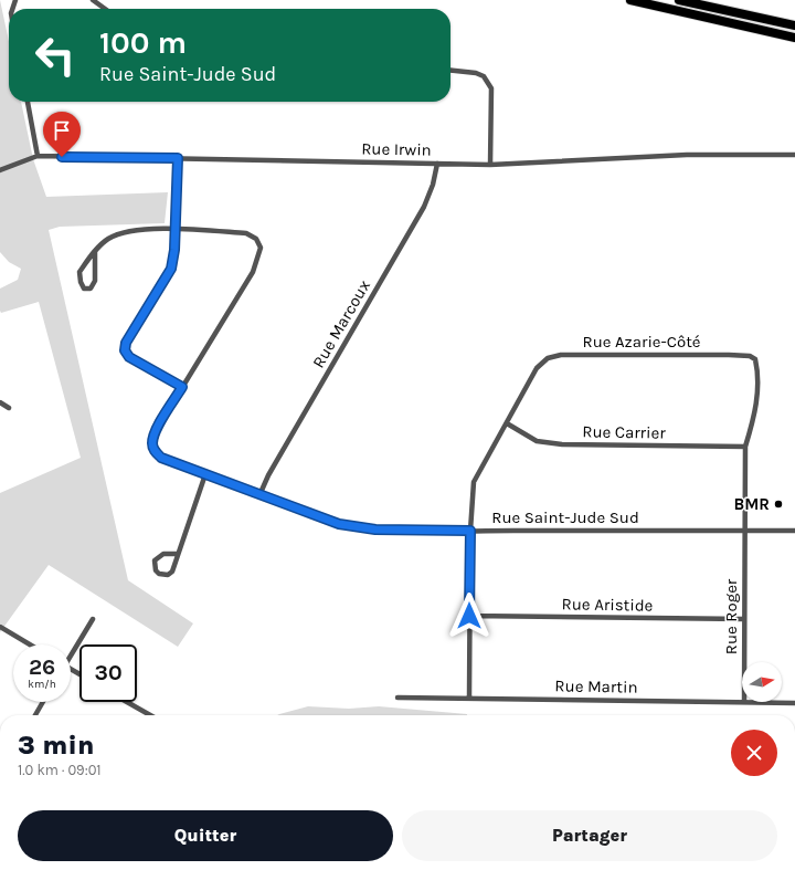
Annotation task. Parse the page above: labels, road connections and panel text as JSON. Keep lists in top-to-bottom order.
{
  "streets": {
    "street": [
      "Rue Irwin",
      "Rue Marcoux",
      "Rue Azarie-Côté",
      "Rue Carrier",
      "Rue Saint-Jude Sud",
      "Rue Aristide",
      "Rue Roger",
      "Rue Martin"
    ]
  },
  "crossings": [
    ["Rue Irwin", "Rue Marcoux"],
    ["Rue Marcoux", "Rue Saint-Jude Sud"],
    ["Rue Azarie-Côté", "Rue Carrier"],
    ["Rue Azarie-Côté", "Rue Saint-Jude Sud"],
    ["Rue Azarie-Côté", "Rue Aristide"],
    ["Rue Azarie-Côté", "Rue Roger"],
    ["Rue Azarie-Côté", "Rue Martin"],
    ["Rue Saint-Jude Sud", "Rue Roger"],
    ["Rue Aristide", "Rue Roger"]
  ],
  "places": ["BMR"],
  "north": "right",
  "page": {
    "turn": ["100 m", "Rue Saint-Jude Sud"],
    "speed": "26 km/h",
    "limit": "30",
    "heading": ["3 min", "1.0 km · 09:01"],
    "buttons": ["Quitter", "Partager"]
  }
}
